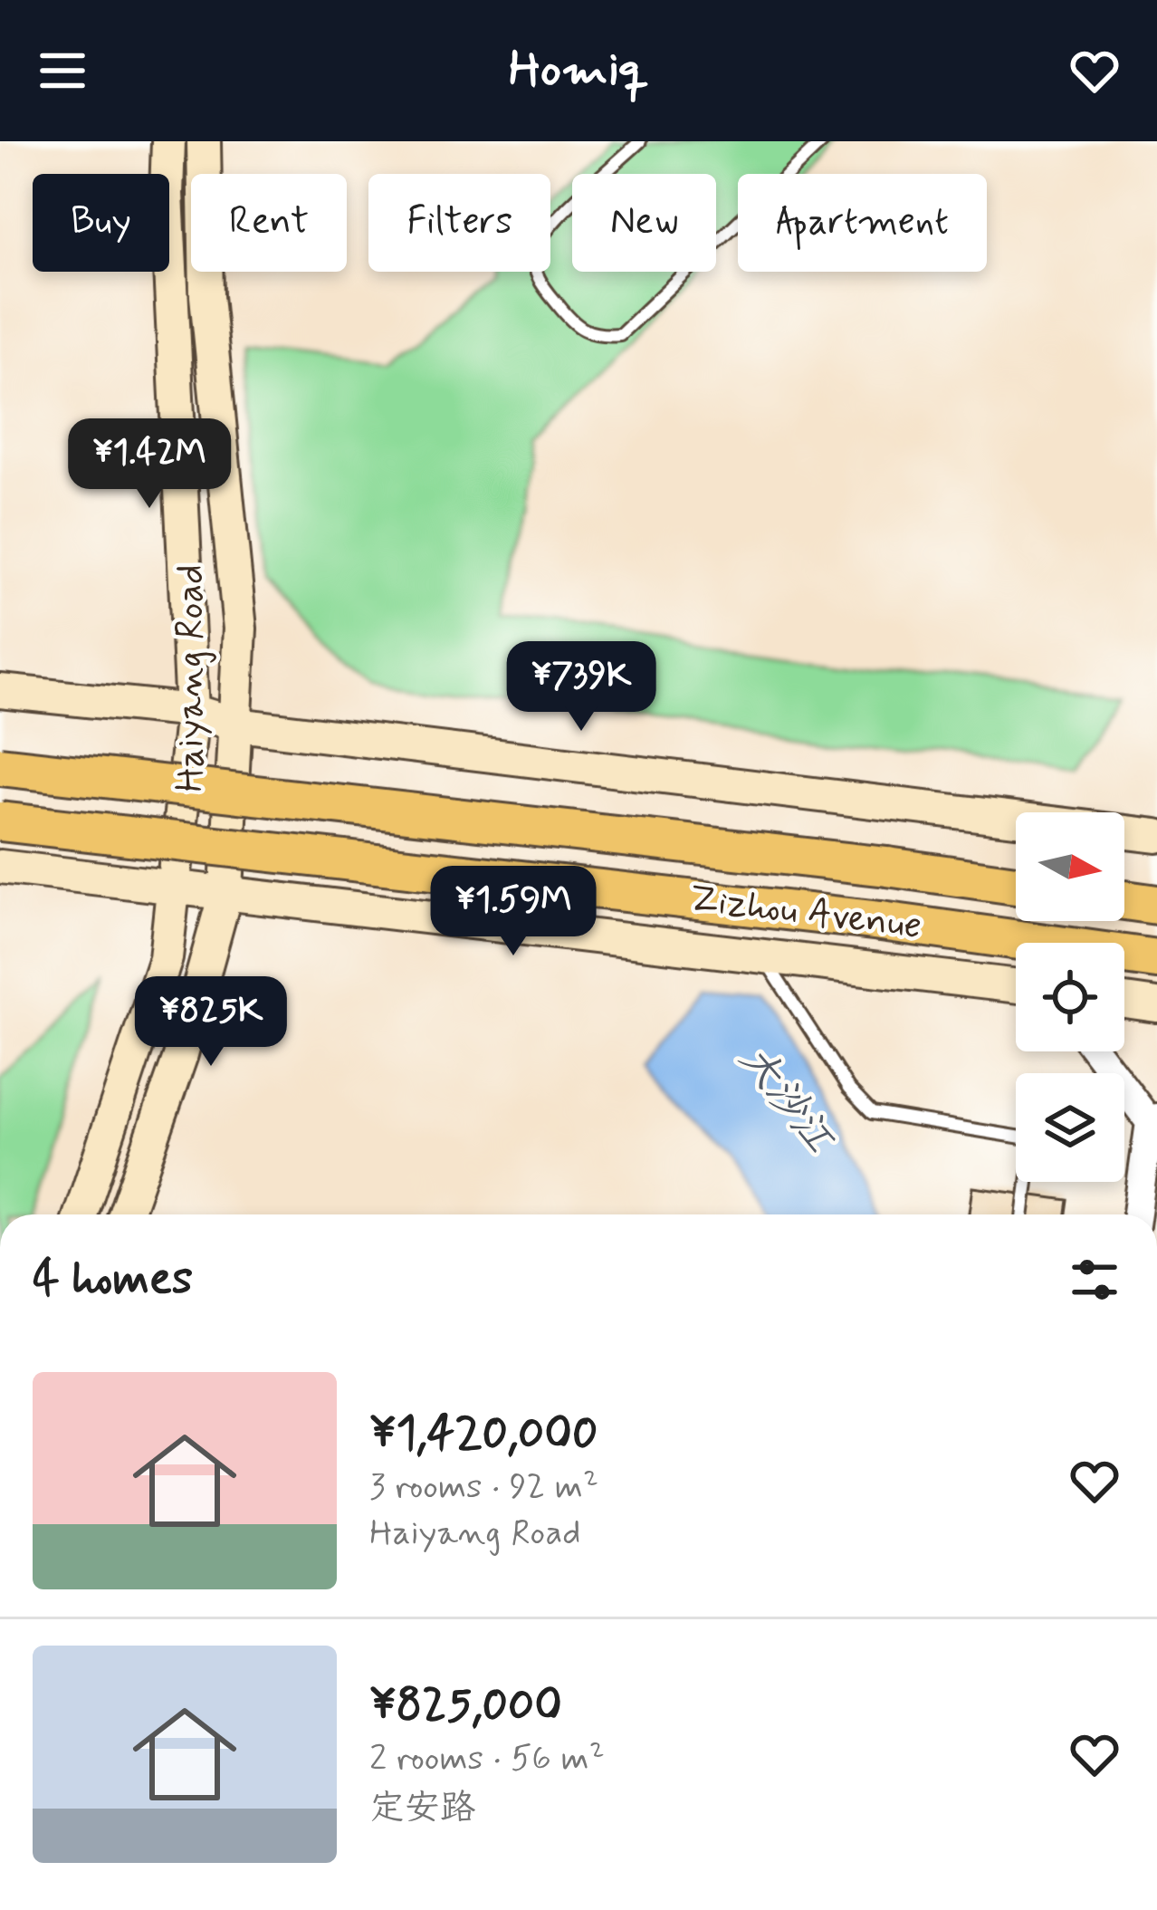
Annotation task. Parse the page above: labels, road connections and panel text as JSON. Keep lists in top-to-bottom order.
{
  "streets": {
    "highway": ["Zizhou Avenue"],
    "main road": ["Haiyang Road"]
  },
  "water": ["大沙江"],
  "north": "right",
  "page": {
    "header": "Homiq",
    "chip": [
      "Buy",
      "Rent",
      "Filters",
      "New",
      "Apartment"
    ],
    "price": [
      "¥1.42M",
      "¥739K",
      "¥1.59M",
      "¥825K"
    ],
    "heading": "4 homes",
    "list": [
      {
        "name": "¥1,420,000",
        "note": "3 rooms · 92 m² · Haiyang Road"
      },
      {
        "name": "¥825,000",
        "note": "2 rooms · 56 m² · 定安路"
      }
    ]
  }
}
